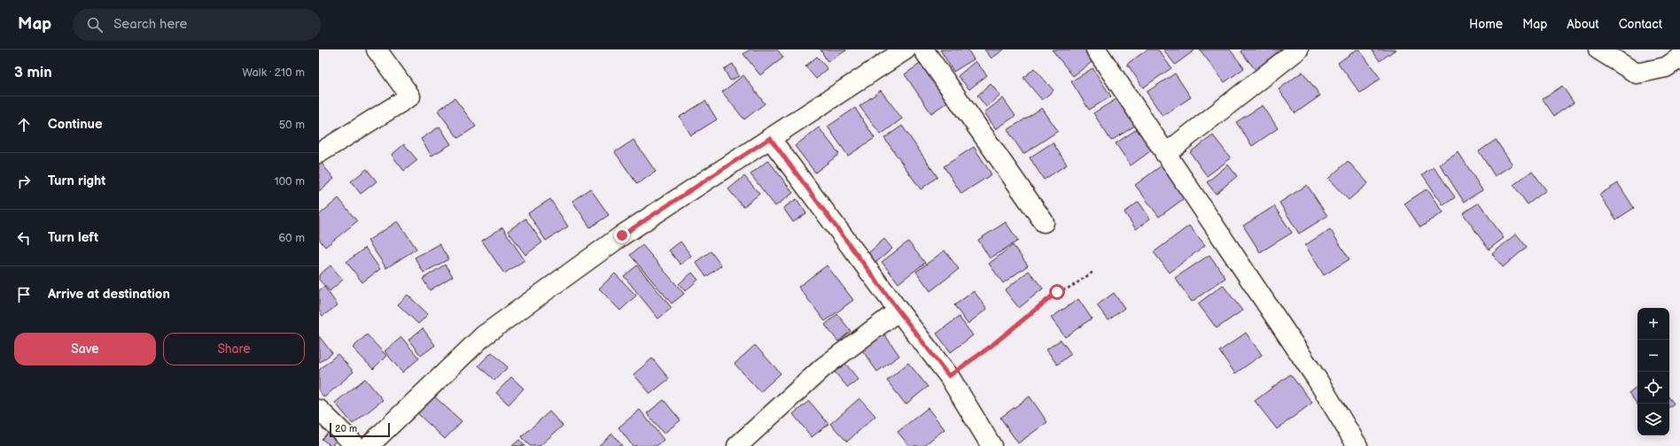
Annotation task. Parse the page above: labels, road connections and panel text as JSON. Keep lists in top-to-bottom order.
{
  "scale_bar": "20 m",
  "page": {
    "header": "Map",
    "search": "Search here",
    "nav": [
      "Home",
      "Map",
      "About",
      "Contact"
    ],
    "heading": ["3 min", "Walk · 210 m"],
    "list": [
      ["Continue", "50 m"],
      ["Turn right", "100 m"],
      ["Turn left", "60 m"],
      "Arrive at destination"
    ],
    "map_buttons": ["+", "−"],
    "buttons": ["Save", "Share"],
    "scale": "20 m"
  }
}
